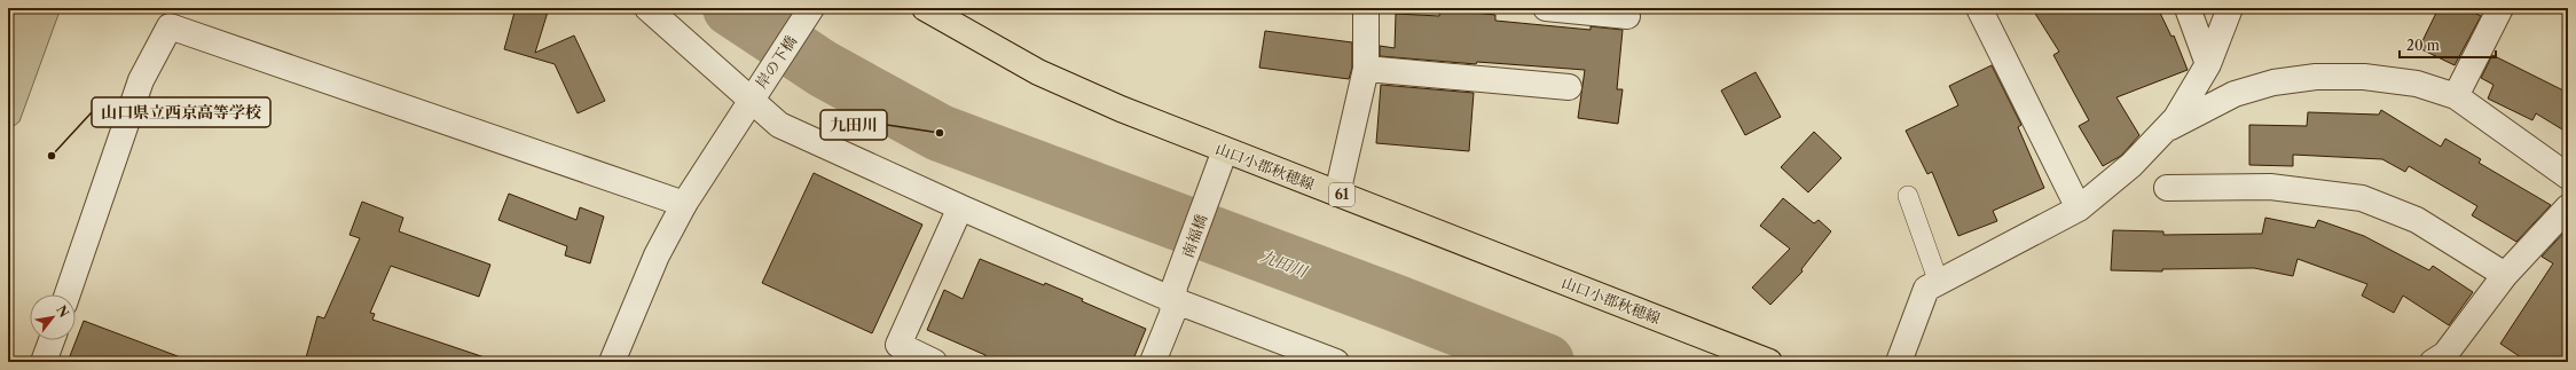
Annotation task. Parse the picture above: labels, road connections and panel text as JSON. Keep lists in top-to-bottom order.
{
  "streets": {
    "main road": ["山口小郡秋穂線", "61"],
    "street": ["岸の下橋", "南福橋"]
  },
  "crossings": [
    ["山口小郡秋穂線", "南福橋"]
  ],
  "water": ["九田川"],
  "places": ["九田川", "山口県立西京高等学校"],
  "scale_bar": "20 m",
  "north": "top right"
}
